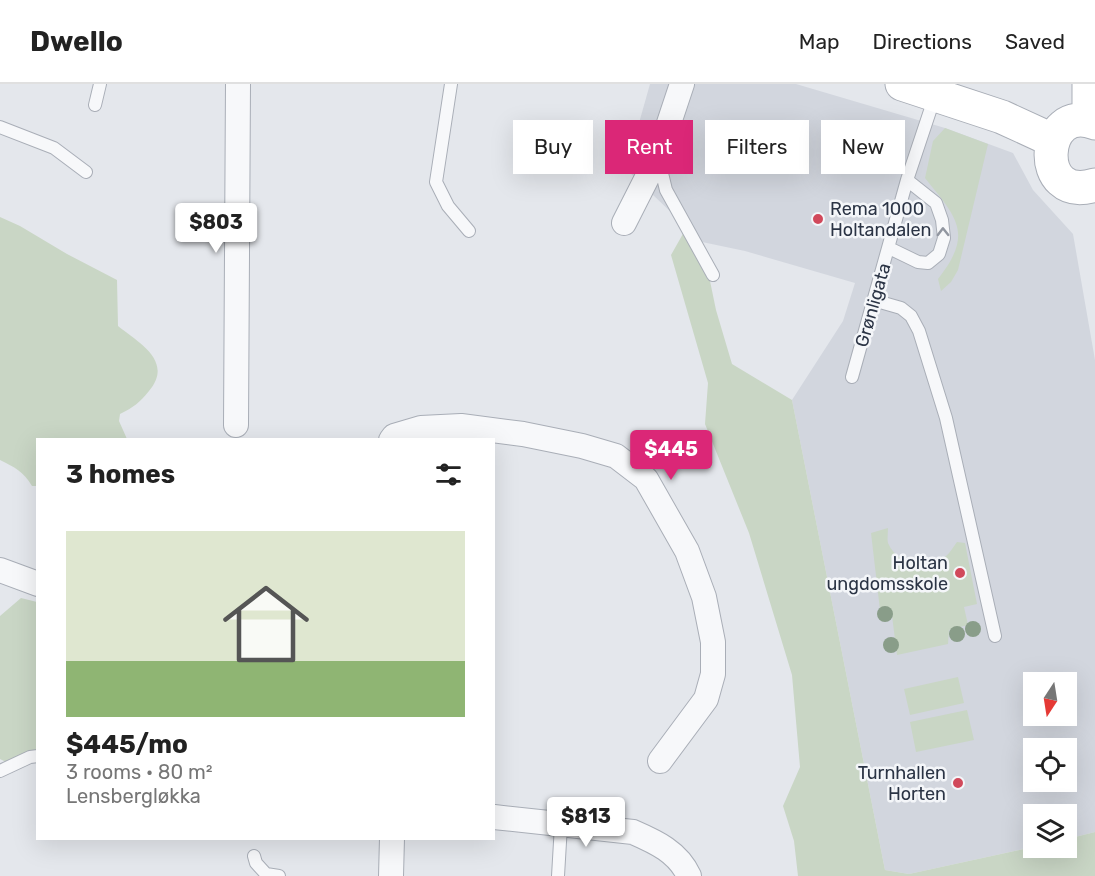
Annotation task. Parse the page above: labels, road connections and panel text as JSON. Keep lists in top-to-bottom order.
{
  "streets": {
    "lane": ["Grønligata"]
  },
  "places": ["Rema 1000 Holtandalen", "Holtan ungdomsskole", "Turnhallen Horten"],
  "north": "bottom",
  "page": {
    "header": "Dwello",
    "nav": ["Map", "Directions", "Saved"],
    "chip": [
      "Buy",
      "Rent",
      "Filters",
      "New"
    ],
    "price": ["$803", "$445", "$813"],
    "heading": "3 homes",
    "list": [
      {
        "name": "$445/mo",
        "note": "3 rooms · 80 m² · Lensbergløkka"
      }
    ]
  }
}
